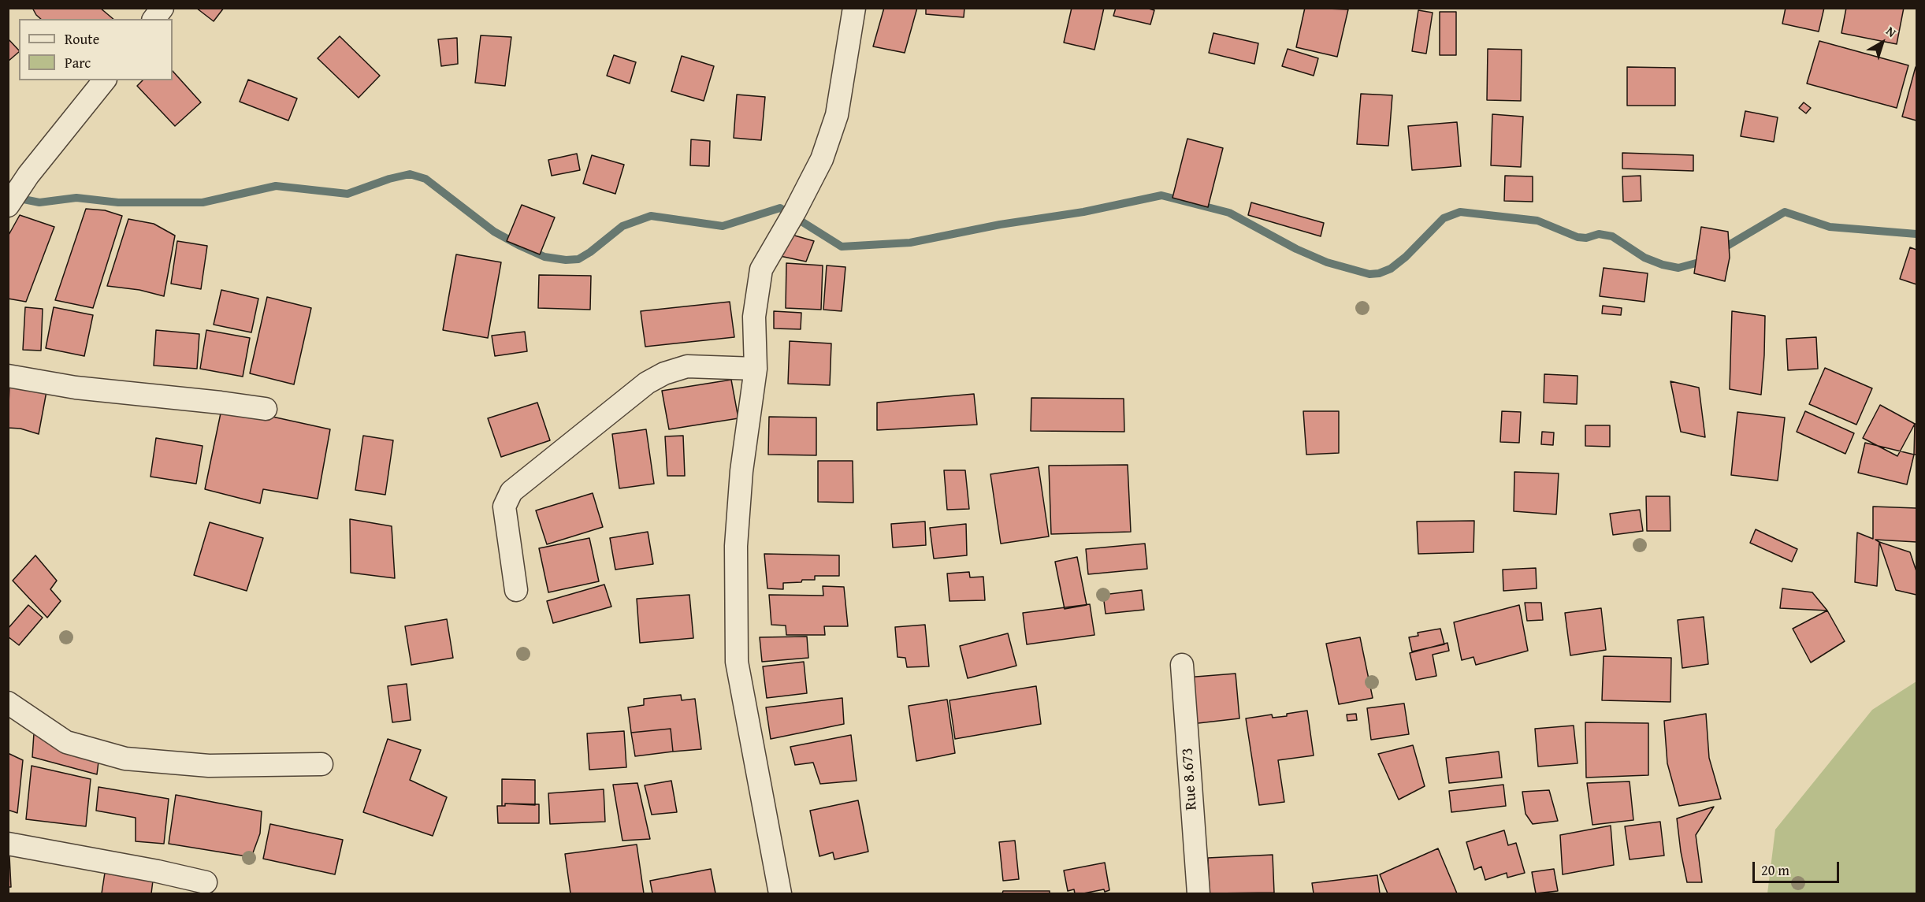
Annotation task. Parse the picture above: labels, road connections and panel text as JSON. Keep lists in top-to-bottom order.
{
  "streets": {
    "street": ["Rue 8.673"]
  },
  "legend": ["Route", "Parc"],
  "scale_bar": "20 m",
  "north": "top right"
}
